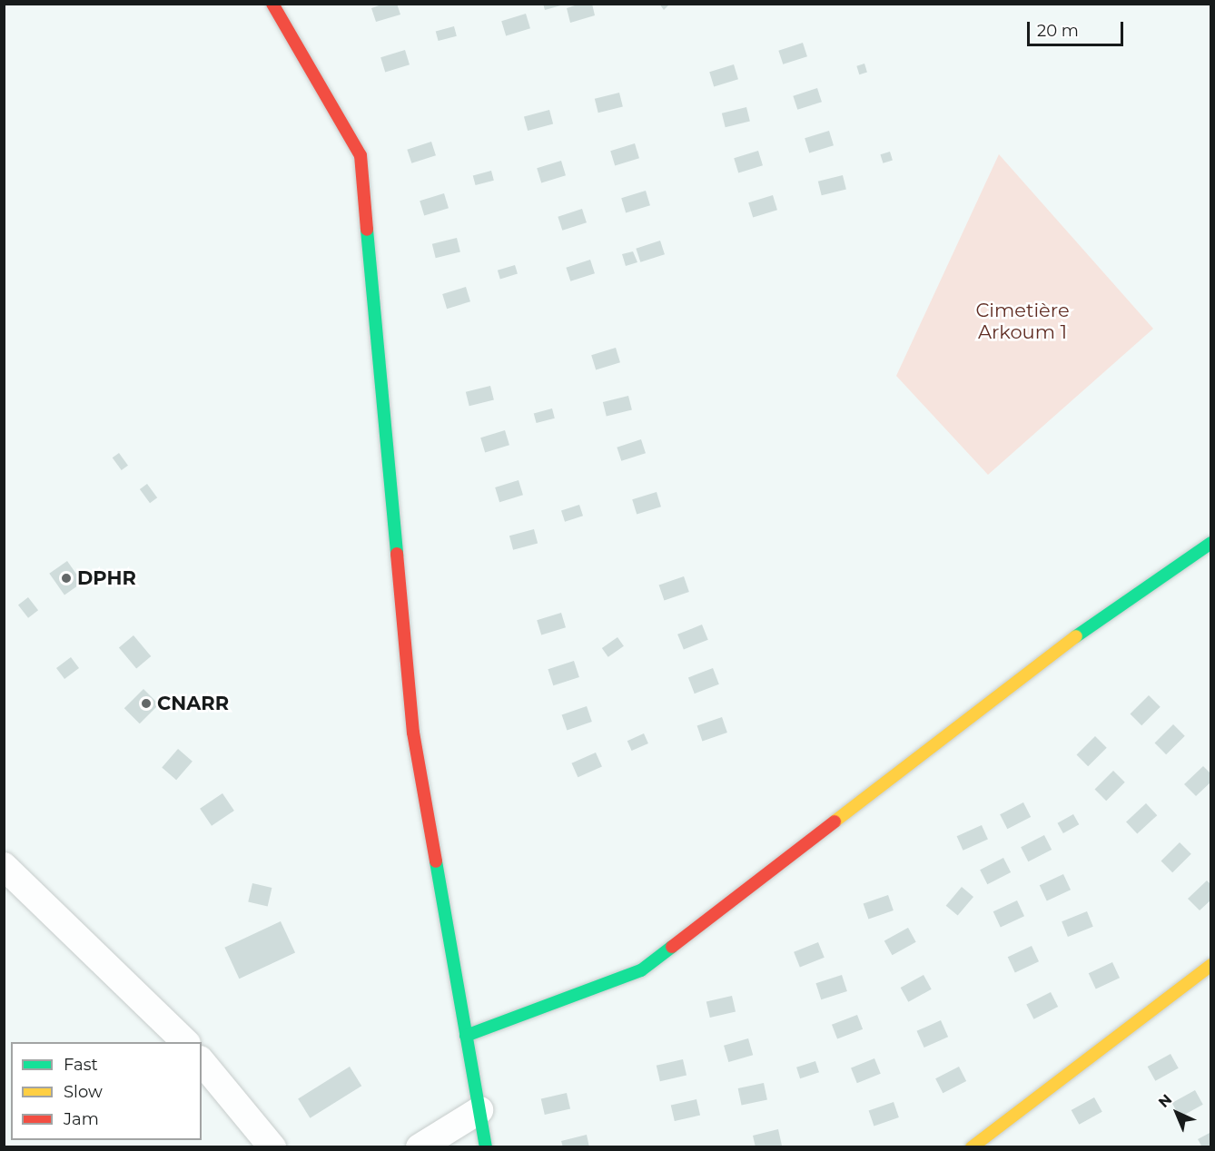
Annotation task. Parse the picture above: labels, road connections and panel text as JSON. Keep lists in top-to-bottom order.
{
  "parks": ["Cimetière Arkoum 1"],
  "places": ["DPHR", "CNARR"],
  "legend": ["Fast", "Slow", "Jam"],
  "scale_bar": "20 m",
  "north": "top left"
}
